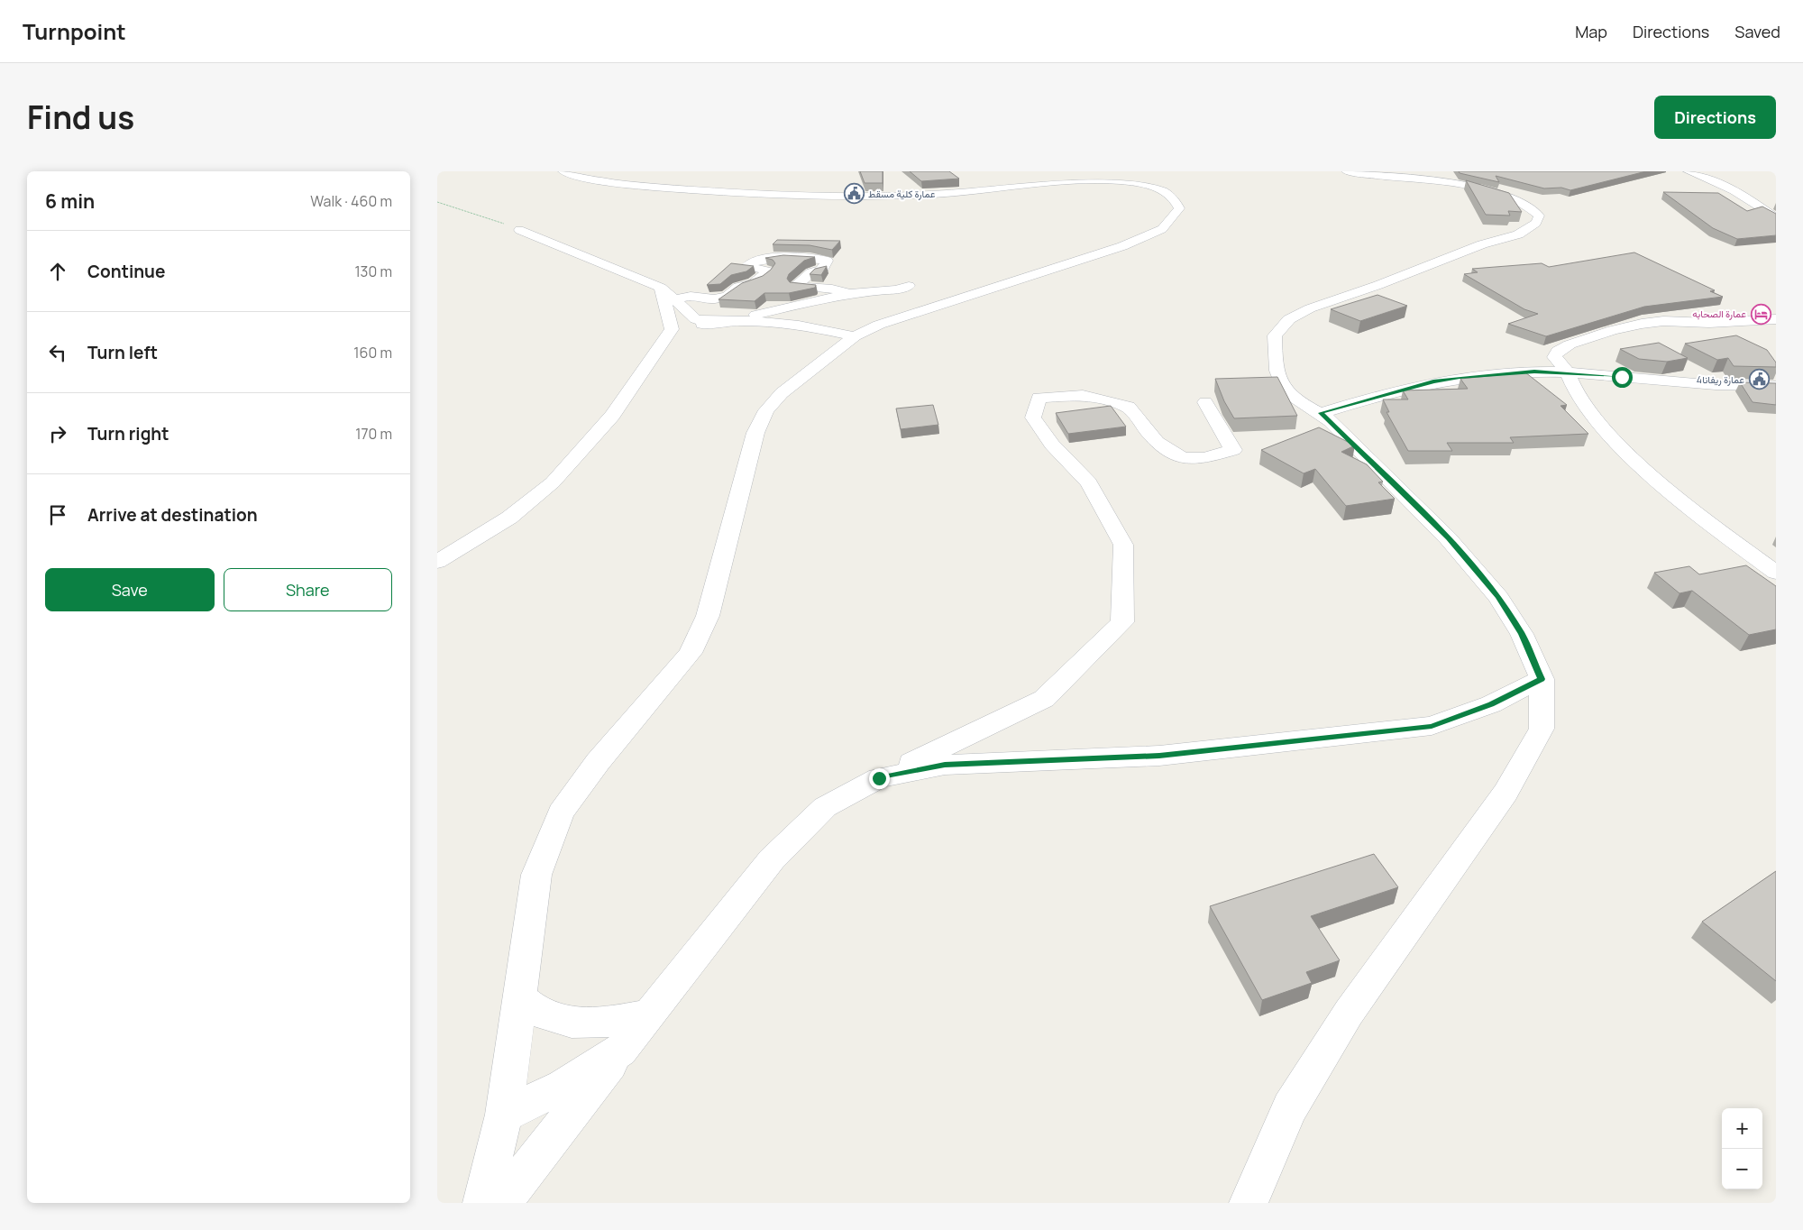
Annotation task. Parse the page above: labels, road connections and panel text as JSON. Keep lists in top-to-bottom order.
{
  "places": {
    "public building": ["عمارة كلية مسقط", "عمارة ريفانا4"],
    "hotel": ["عمارة الصحابه"]
  },
  "page": {
    "header": "Turnpoint",
    "nav": ["Map", "Directions", "Saved"],
    "title": "Find us",
    "buttons": [
      "Directions",
      ["Save", "Share"]
    ],
    "heading": ["6 min", "Walk · 460 m"],
    "list": [
      ["Continue", "130 m"],
      ["Turn left", "160 m"],
      ["Turn right", "170 m"],
      "Arrive at destination"
    ],
    "map_buttons": ["+", "−"]
  }
}
